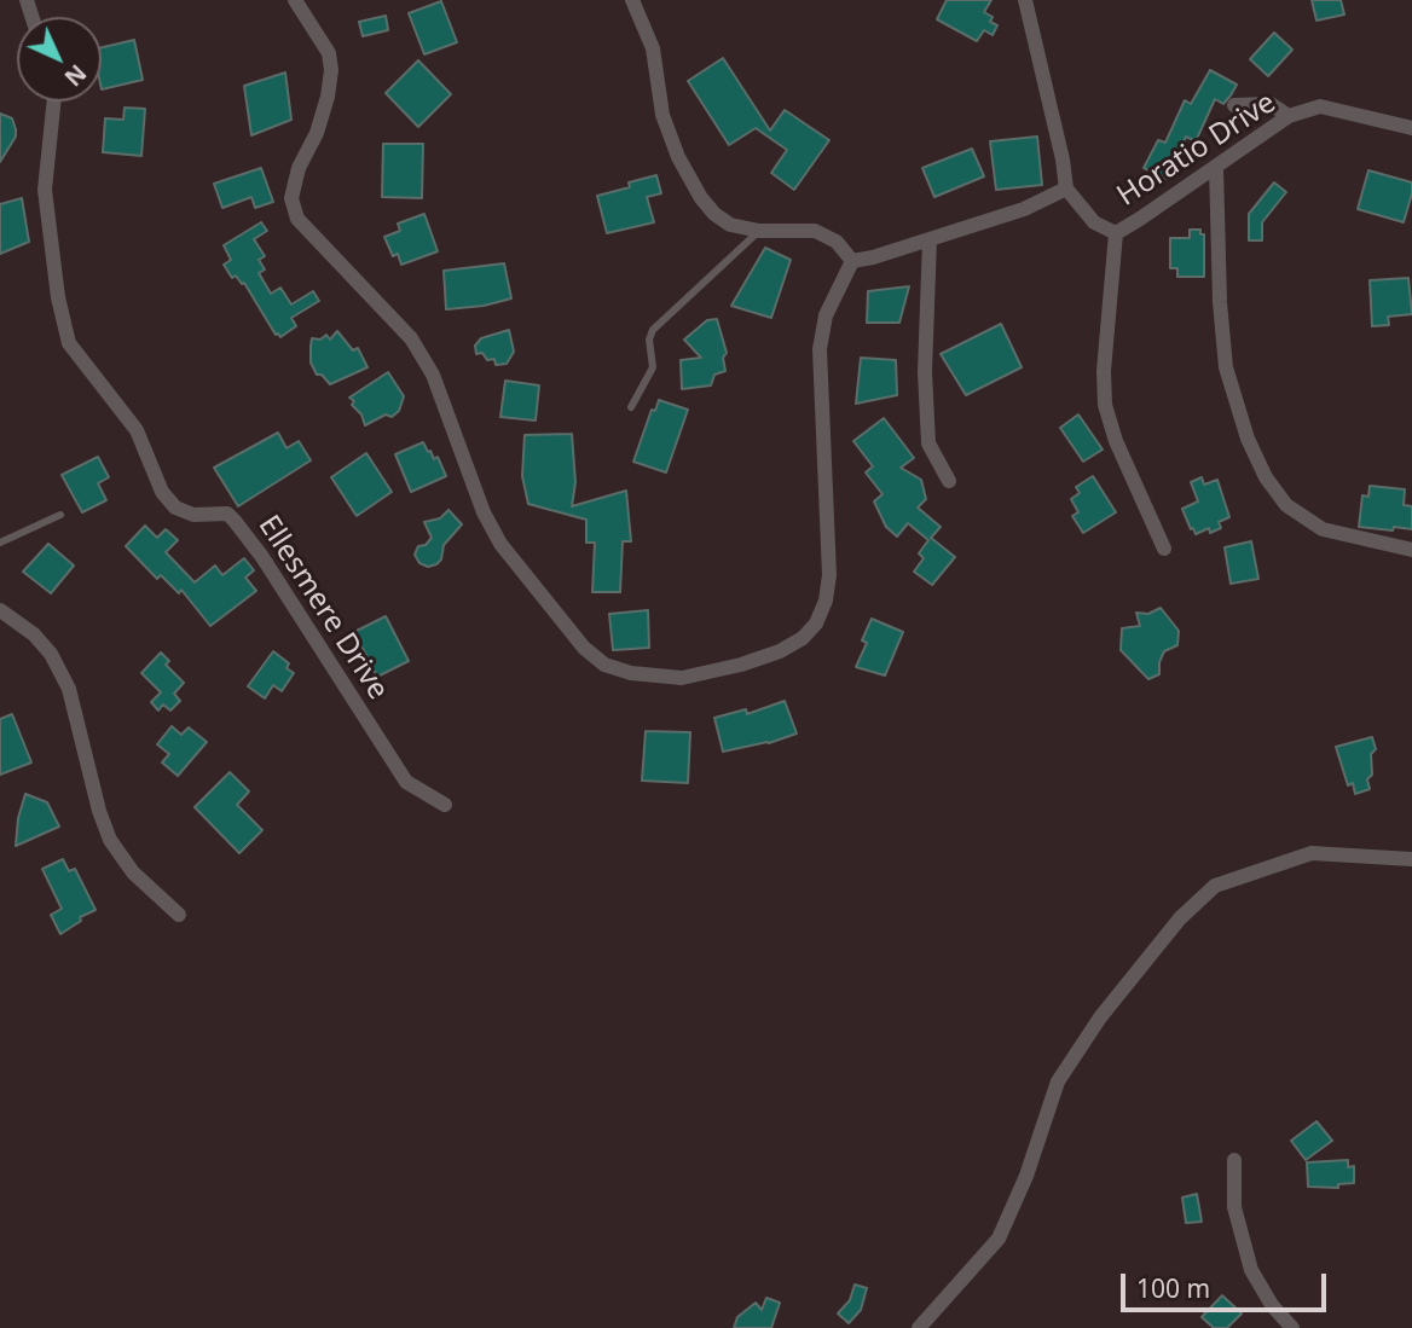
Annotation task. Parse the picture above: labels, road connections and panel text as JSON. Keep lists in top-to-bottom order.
{
  "streets": {
    "street": ["Horatio Drive", "Ellesmere Drive"]
  },
  "scale_bar": "100 m",
  "north": "bottom right"
}
